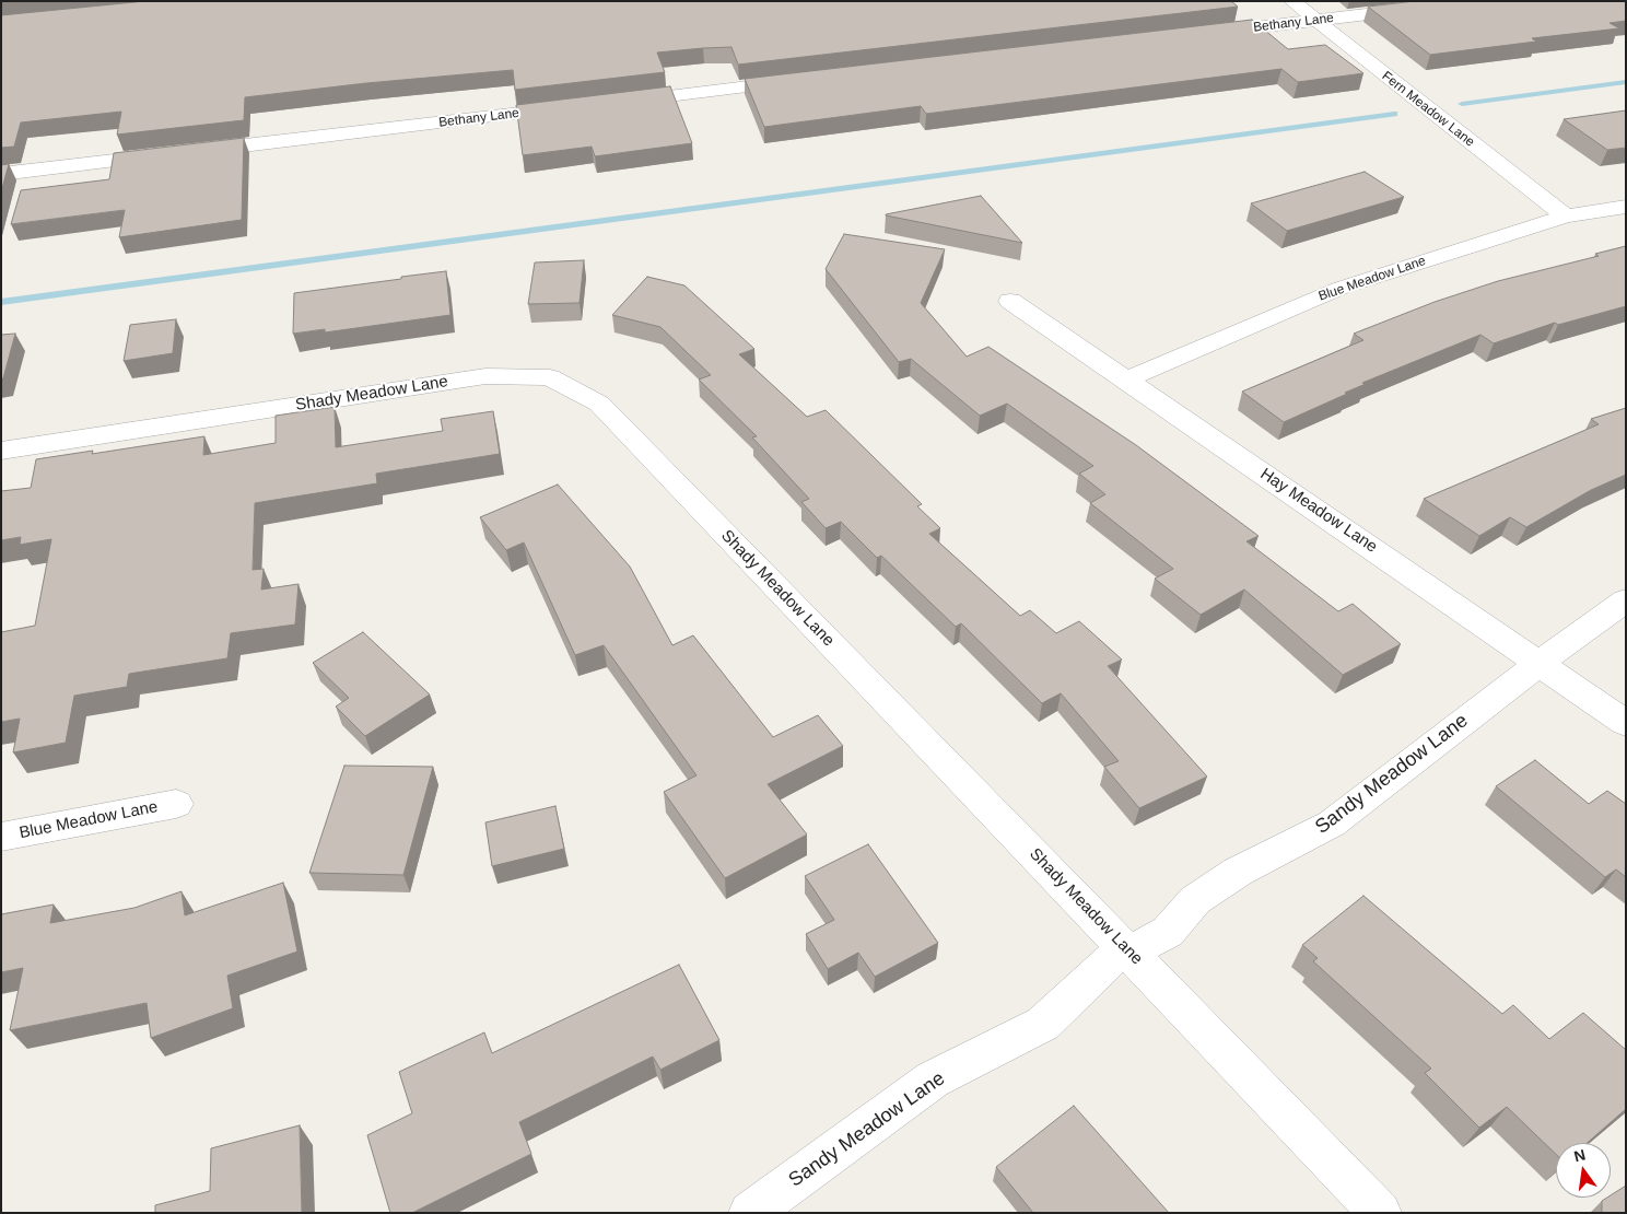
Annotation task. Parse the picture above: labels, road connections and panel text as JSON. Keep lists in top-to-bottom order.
{
  "streets": {
    "street": [
      "Bethany Lane",
      "Fern Meadow Lane",
      "Blue Meadow Lane",
      "Shady Meadow Lane",
      "Hay Meadow Lane",
      "Sandy Meadow Lane"
    ]
  },
  "crossings": [
    ["Bethany Lane", "Fern Meadow Lane"],
    ["Fern Meadow Lane", "Blue Meadow Lane"],
    ["Blue Meadow Lane", "Hay Meadow Lane"],
    ["Shady Meadow Lane", "Sandy Meadow Lane"],
    ["Hay Meadow Lane", "Sandy Meadow Lane"]
  ],
  "north": "top"
}
